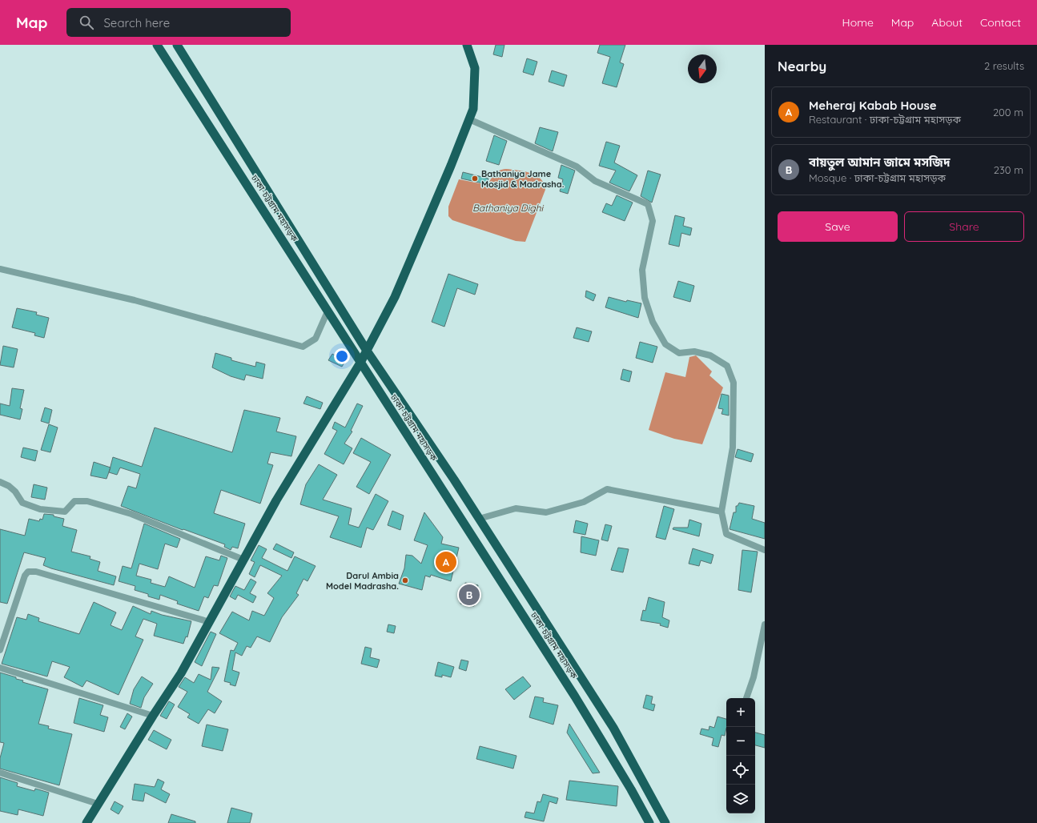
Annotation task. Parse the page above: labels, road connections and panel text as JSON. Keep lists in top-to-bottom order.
{
  "streets": {
    "highway": ["ঢাকা-চট্টগ্রাম মহাসড়ক"]
  },
  "water": ["Bathaniya Dighi"],
  "places": ["Bathaniya Jame Mosjid & Madrasha.", "Darul Ambia Model Madrasha."],
  "north": "bottom",
  "page": {
    "header": "Map",
    "search": "Search here",
    "nav": [
      "Home",
      "Map",
      "About",
      "Contact"
    ],
    "heading": ["Nearby", "2 results"],
    "list": [
      {
        "mark": "A",
        "name": "Meheraj Kabab House",
        "note": "Restaurant · ঢাকা-চট্টগ্রাম মহাসড়ক",
        "value": "200 m"
      },
      {
        "mark": "B",
        "name": "বায়তুল আমান জামে মসজিদ",
        "note": "Mosque · ঢাকা-চট্টগ্রাম মহাসড়ক",
        "value": "230 m"
      }
    ],
    "buttons": ["Save", "Share"],
    "pins": ["A", "B"],
    "map_buttons": ["+", "−"]
  }
}
